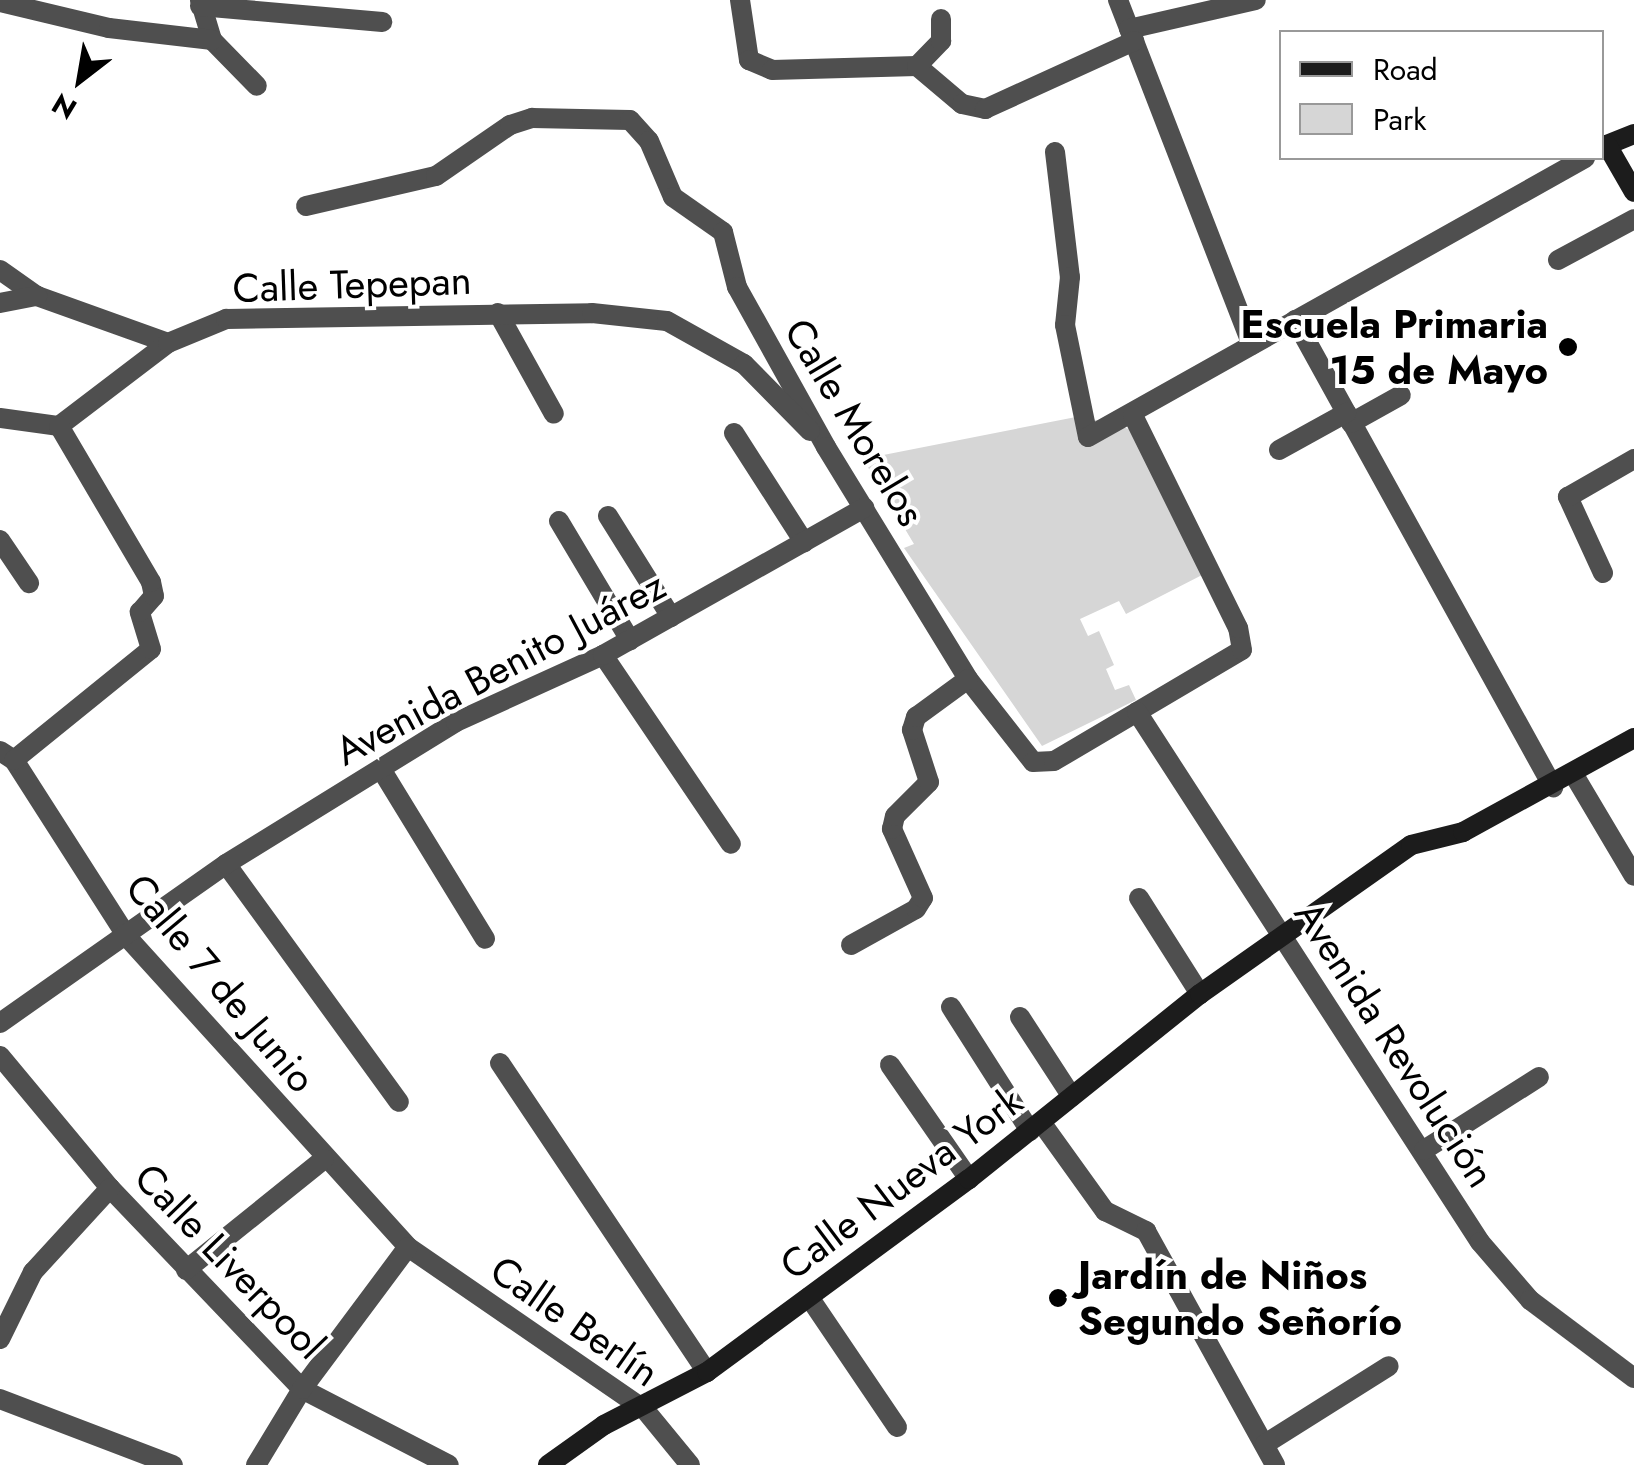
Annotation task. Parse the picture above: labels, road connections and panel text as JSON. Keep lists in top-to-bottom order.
{
  "streets": {
    "street": [
      "Calle Tepepan",
      "Calle Morelos",
      "Avenida Benito Juárez",
      "Calle 7 de Junio",
      "Avenida Revolución",
      "Calle Nueva York",
      "Calle Liverpool",
      "Calle Berlín"
    ]
  },
  "crossings": [
    ["Calle Tepepan", "Calle Morelos"],
    ["Calle Morelos", "Avenida Benito Juárez"],
    ["Calle Morelos", "Avenida Revolución"],
    ["Avenida Benito Juárez", "Calle 7 de Junio"],
    ["Calle 7 de Junio", "Calle Berlín"],
    ["Avenida Revolución", "Calle Nueva York"],
    ["Calle Nueva York", "Calle Berlín"]
  ],
  "places": ["Escuela Primaria 15 de Mayo", "Jardín de Niños Segundo Señorío"],
  "legend": ["Road", "Park"],
  "north": "bottom left"
}
